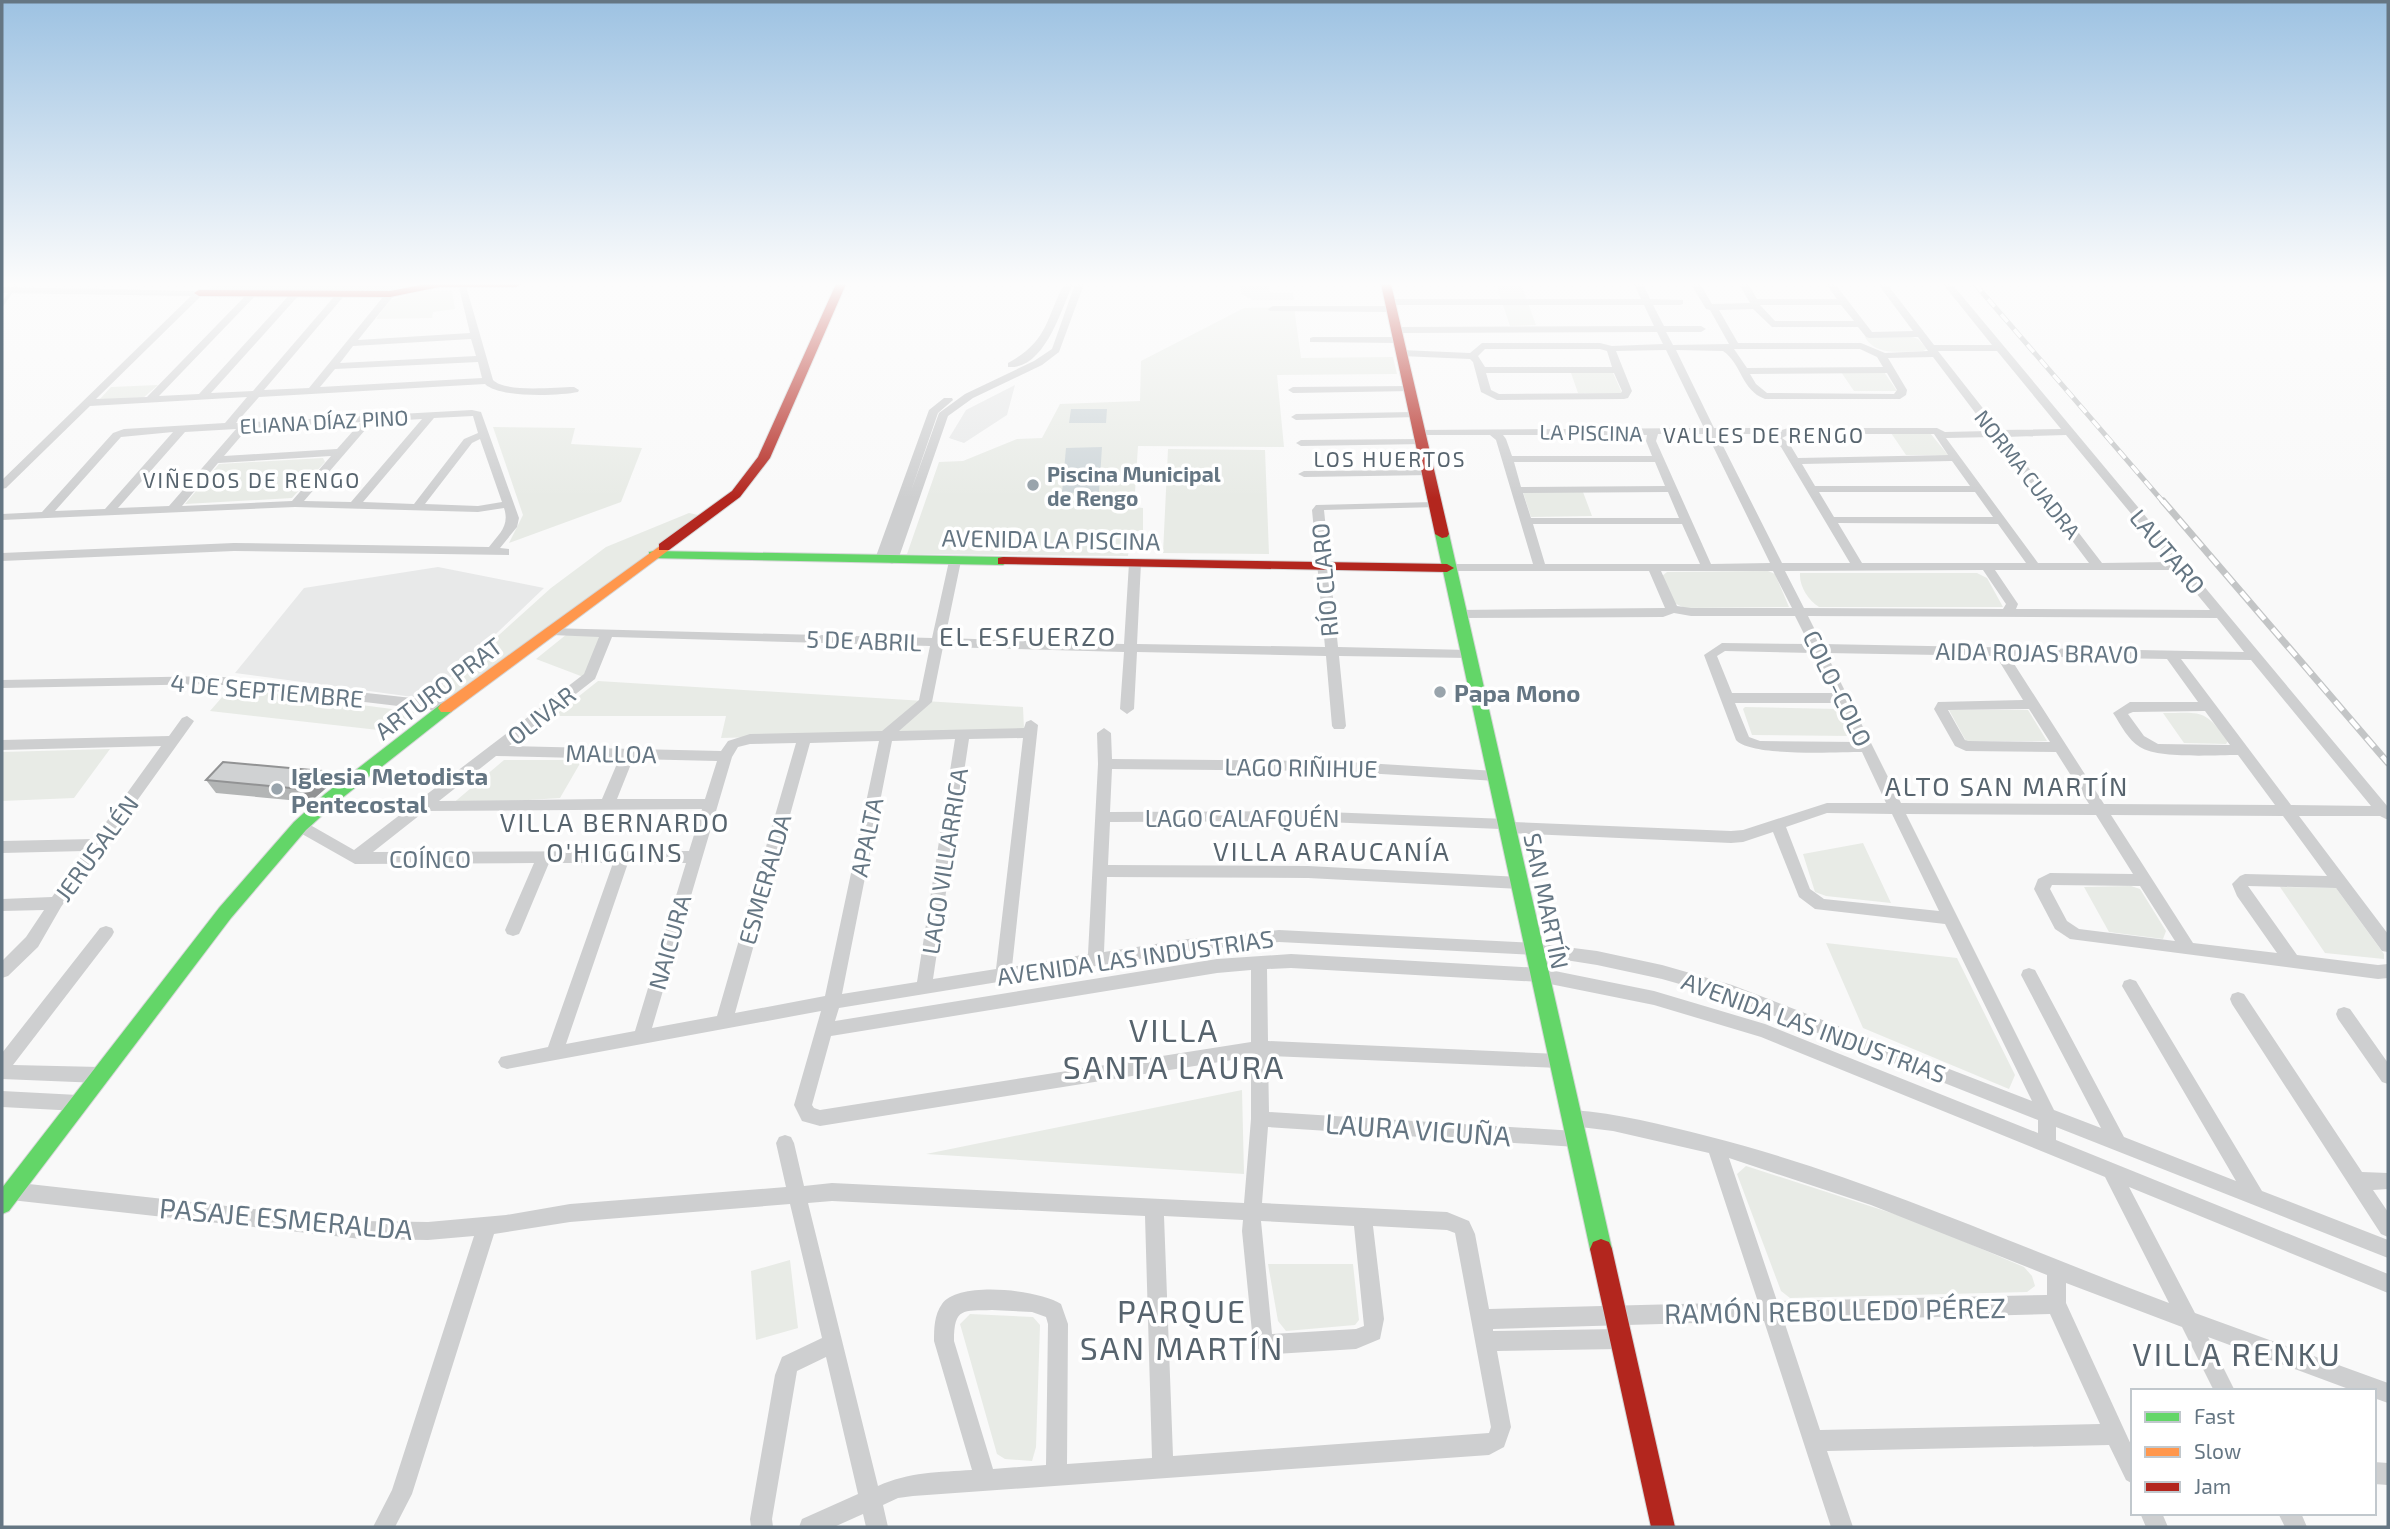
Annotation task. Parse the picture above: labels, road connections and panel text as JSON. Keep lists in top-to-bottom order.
{
  "streets": {
    "street": [
      "ELIANA DÍAZ PINO",
      "LA PISCINA",
      "NORMA CUADRA",
      "AVENIDA LA PISCINA",
      "LAUTARO",
      "RÍO CLARO",
      "5 DE ABRIL",
      "AIDA ROJAS BRAVO",
      "ARTURO PRAT",
      "COLO-COLO",
      "4 DE SEPTIEMBRE",
      "OLIVAR",
      "MALLOA",
      "LAGO RIÑIHUE",
      "LAGO CALAFQUÉN",
      "APALTA",
      "JERUSALÉN",
      "COÍNCO",
      "LAGO VILLARRICA",
      "ESMERALDA",
      "SAN MARTÍN",
      "NAICURA",
      "AVENIDA LAS INDUSTRIAS",
      "LAURA VICUÑA",
      "PASAJE ESMERALDA",
      "RAMÓN REBOLLEDO PÉREZ"
    ]
  },
  "crossings": [
    ["LA PISCINA", "NORMA CUADRA"],
    ["LA PISCINA", "LAUTARO"],
    ["LA PISCINA", "COLO-COLO"],
    ["LA PISCINA", "SAN MARTÍN"],
    ["AVENIDA LA PISCINA", "RÍO CLARO"],
    ["AVENIDA LA PISCINA", "ARTURO PRAT"],
    ["AVENIDA LA PISCINA", "SAN MARTÍN"],
    ["LAUTARO", "AIDA ROJAS BRAVO"],
    ["LAUTARO", "LAGO CALAFQUÉN"],
    ["RÍO CLARO", "5 DE ABRIL"],
    ["RÍO CLARO", "SAN MARTÍN"],
    ["5 DE ABRIL", "ARTURO PRAT"],
    ["5 DE ABRIL", "OLIVAR"],
    ["5 DE ABRIL", "SAN MARTÍN"],
    ["AIDA ROJAS BRAVO", "COLO-COLO"],
    ["ARTURO PRAT", "4 DE SEPTIEMBRE"],
    ["ARTURO PRAT", "COÍNCO"],
    ["ARTURO PRAT", "PASAJE ESMERALDA"],
    ["COLO-COLO", "LAGO CALAFQUÉN"],
    ["COLO-COLO", "AVENIDA LAS INDUSTRIAS"],
    ["OLIVAR", "MALLOA"],
    ["OLIVAR", "COÍNCO"],
    ["MALLOA", "NAICURA"],
    ["LAGO RIÑIHUE", "SAN MARTÍN"],
    ["LAGO CALAFQUÉN", "SAN MARTÍN"],
    ["APALTA", "AVENIDA LAS INDUSTRIAS"],
    ["COÍNCO", "NAICURA"],
    ["LAGO VILLARRICA", "AVENIDA LAS INDUSTRIAS"],
    ["ESMERALDA", "AVENIDA LAS INDUSTRIAS"],
    ["SAN MARTÍN", "AVENIDA LAS INDUSTRIAS"],
    ["SAN MARTÍN", "LAURA VICUÑA"],
    ["SAN MARTÍN", "RAMÓN REBOLLEDO PÉREZ"],
    ["NAICURA", "AVENIDA LAS INDUSTRIAS"],
    ["PASAJE ESMERALDA", "RAMÓN REBOLLEDO PÉREZ"]
  ],
  "districts": [
    "VALLES DE RENGO",
    "LOS HUERTOS",
    "VIÑEDOS DE RENGO",
    "EL ESFUERZO",
    "ALTO SAN MARTÍN",
    "VILLA BERNARDO O'HIGGINS",
    "VILLA ARAUCANÍA",
    "VILLA SANTA LAURA",
    "PARQUE SAN MARTÍN",
    "VILLA RENKU"
  ],
  "places": ["Piscina Municipal de Rengo", "Papa Mono", "Iglesia Metodista Pentecostal"],
  "legend": ["Fast", "Slow", "Jam"]
}
